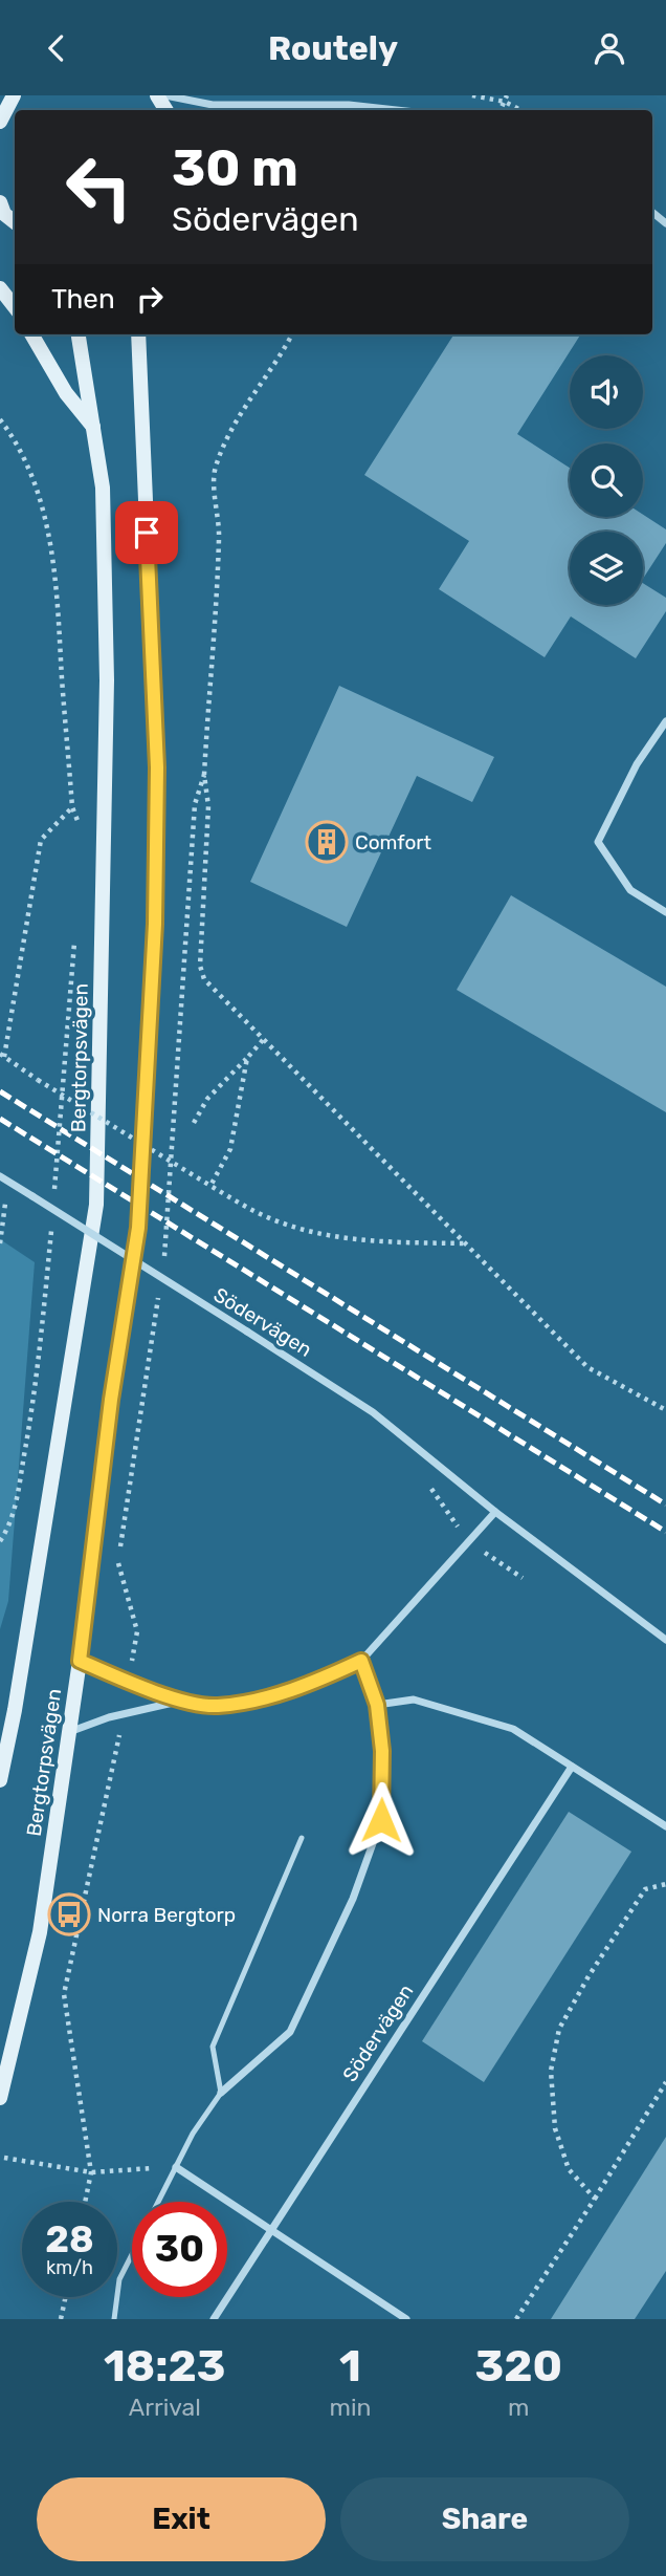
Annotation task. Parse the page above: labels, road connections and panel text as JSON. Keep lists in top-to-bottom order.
{
  "streets": {
    "main road": ["Bergtorpsvägen"],
    "street": ["Södervägen"]
  },
  "places": {
    "building": ["Comfort"],
    "bus stop": ["Norra Bergtorp"]
  },
  "page": {
    "header": "Routely",
    "turn": ["30 m", "Södervägen"],
    "then": "Then",
    "speed": "28 km/h",
    "limit": "30",
    "eta": [
      "18:23",
      "Arrival",
      "1",
      "min",
      "320",
      "m"
    ],
    "buttons": ["Exit", "Share"]
  }
}
